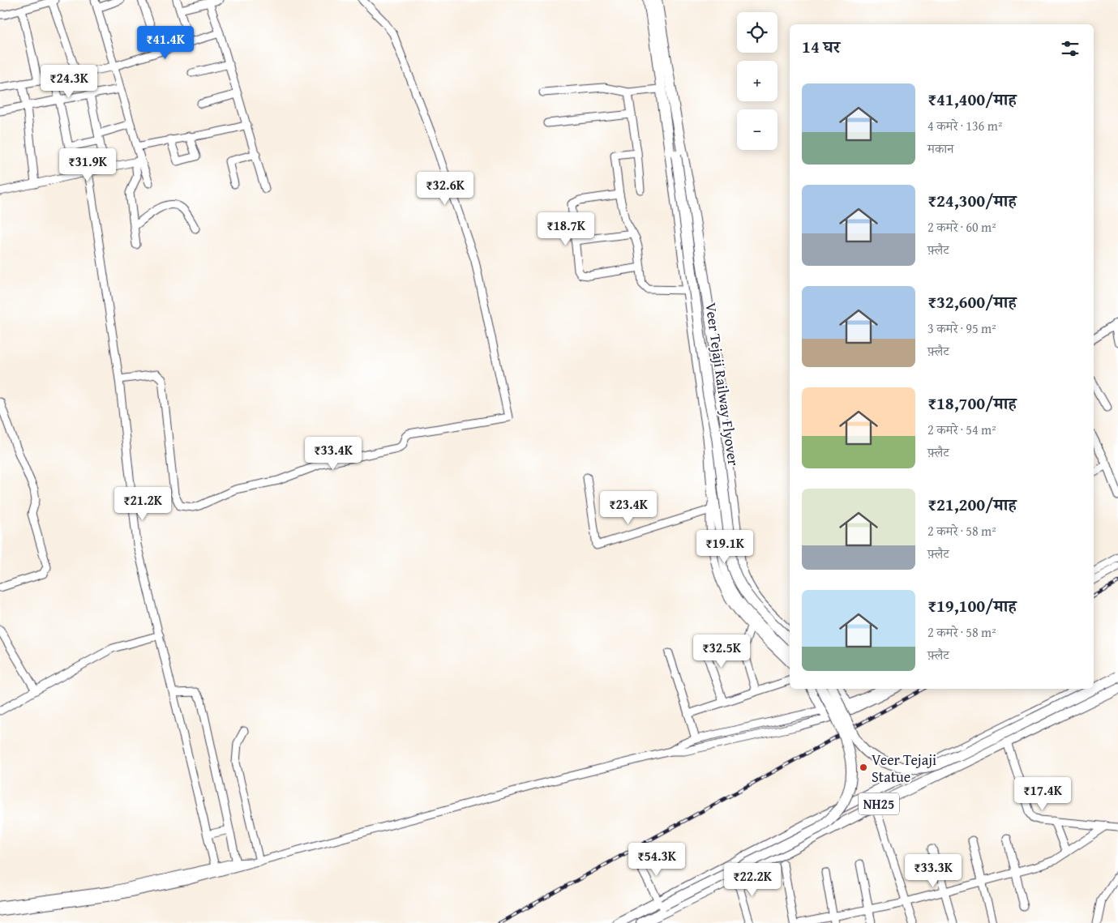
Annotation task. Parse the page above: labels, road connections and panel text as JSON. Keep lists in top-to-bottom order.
{
  "streets": {
    "main road": ["Veer Tejaji Railway Flyover", "NH25"]
  },
  "places": ["Veer Tejaji Statue"],
  "page": {
    "map_buttons": ["+", "−"],
    "heading": "14 घर",
    "price": [
      "₹41.4K",
      "₹24.3K",
      "₹31.9K",
      "₹32.6K",
      "₹18.7K",
      "₹33.4K",
      "₹21.2K",
      "₹23.4K",
      "₹19.1K",
      "₹32.5K",
      "₹17.4K",
      "₹54.3K",
      "₹33.3K",
      "₹22.2K"
    ],
    "list": [
      {
        "name": "₹41,400/माह",
        "note": "4 कमरे · 136 m² · मकान"
      },
      {
        "name": "₹24,300/माह",
        "note": "2 कमरे · 60 m² · फ़्लैट"
      },
      {
        "name": "₹32,600/माह",
        "note": "3 कमरे · 95 m² · फ़्लैट"
      },
      {
        "name": "₹18,700/माह",
        "note": "2 कमरे · 54 m² · फ़्लैट"
      },
      {
        "name": "₹21,200/माह",
        "note": "2 कमरे · 58 m² · फ़्लैट"
      },
      {
        "name": "₹19,100/माह",
        "note": "2 कमरे · 58 m² · फ़्लैट"
      }
    ]
  }
}
